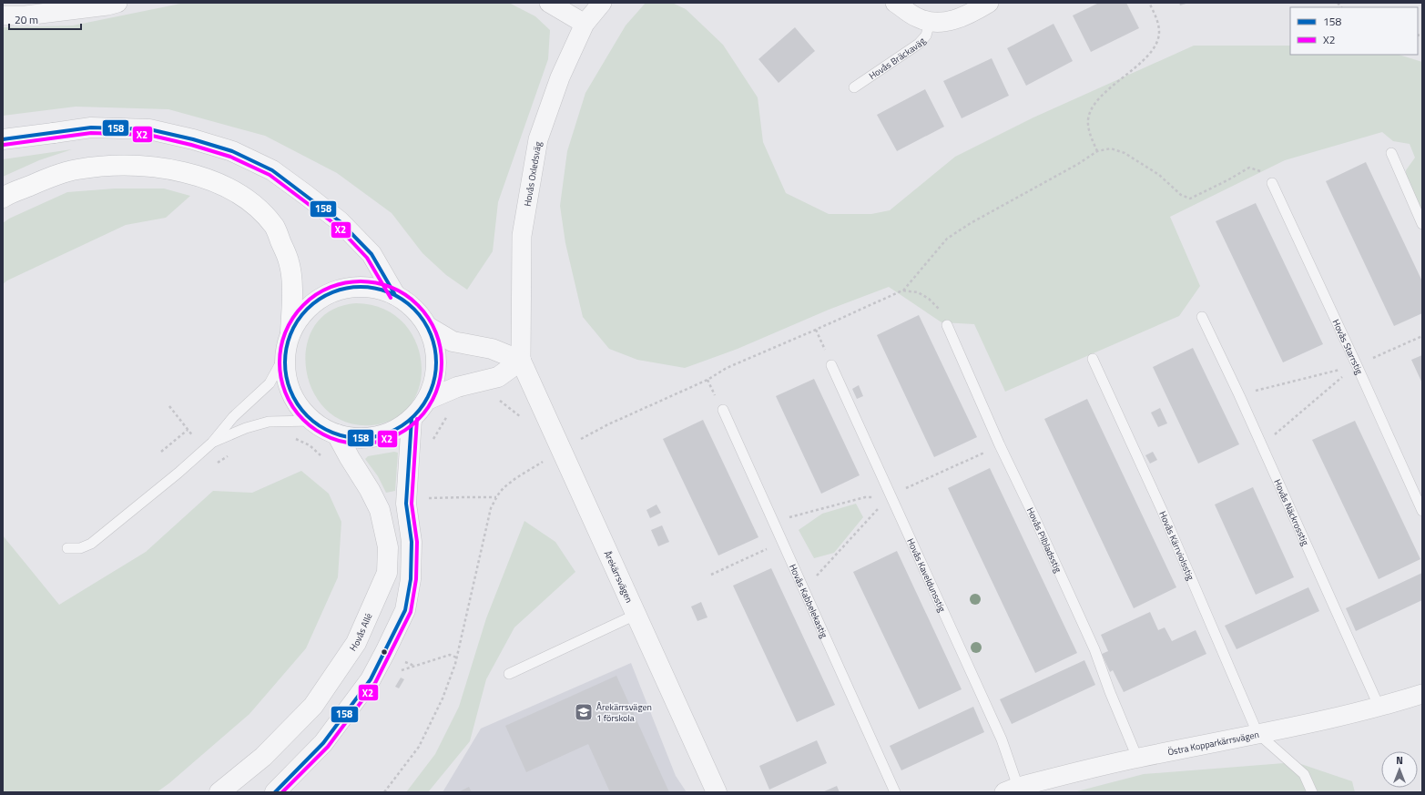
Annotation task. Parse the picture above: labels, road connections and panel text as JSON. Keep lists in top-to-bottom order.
{
  "streets": {
    "street": [
      "Hovås Oxledsväg",
      "Årekärrsvägen",
      "Hovås Allé",
      "Östra Kopparkärrsvägen"
    ],
    "lane": [
      "Hovås Bräckaväg",
      "Hovås Starrstig",
      "Hovås Näckrosstig",
      "Hovås Pilbladsstig",
      "Hovås Kärrviolsstig",
      "Hovås Kaveldunsstig",
      "Hovås Kabbelekastig"
    ]
  },
  "crossings": [
    ["Hovås Oxledsväg", "Årekärrsvägen"],
    ["Hovås Näckrosstig", "Östra Kopparkärrsvägen"],
    ["Hovås Pilbladsstig", "Östra Kopparkärrsvägen"],
    ["Hovås Kärrviolsstig", "Östra Kopparkärrsvägen"],
    ["Hovås Kaveldunsstig", "Östra Kopparkärrsvägen"]
  ],
  "places": {
    "school or university": ["Årekärrsvägen 1 förskola"]
  },
  "lines": ["transit line 158", "transit line X2"],
  "legend": ["158", "X2"],
  "scale_bar": "20 m",
  "north": "top"
}
